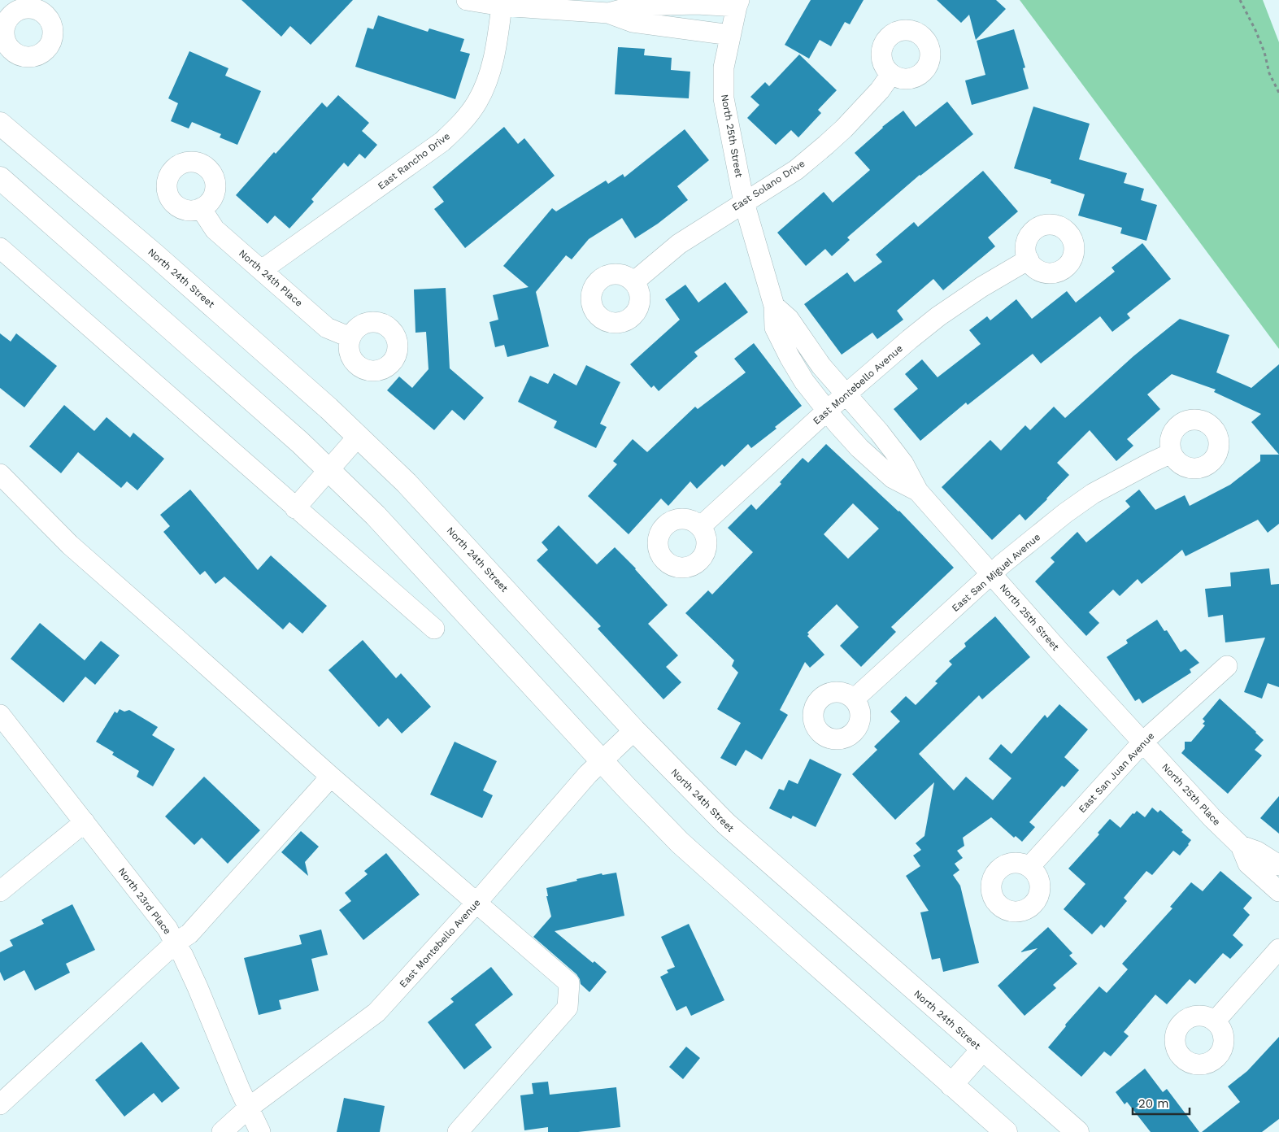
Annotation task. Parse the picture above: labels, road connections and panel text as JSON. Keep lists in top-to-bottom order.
{
  "streets": {
    "main road": ["North 24th Street"],
    "street": [
      "North 25th Street",
      "East Rancho Drive",
      "East Solano Drive",
      "North 24th Place",
      "East Montebello Avenue",
      "East San Miguel Avenue",
      "East San Juan Avenue",
      "North 25th Place",
      "North 23rd Place"
    ]
  },
  "crossings": [
    ["North 25th Street", "East Rancho Drive"],
    ["North 25th Street", "East Solano Drive"],
    ["North 25th Street", "East Montebello Avenue"],
    ["North 25th Street", "East San Miguel Avenue"],
    ["North 25th Street", "East San Juan Avenue"],
    ["North 25th Street", "North 25th Place"],
    ["East Rancho Drive", "North 24th Place"],
    ["North 24th Street", "East Montebello Avenue"],
    ["East Montebello Avenue", "North 23rd Place"],
    ["East San Juan Avenue", "North 25th Place"]
  ],
  "scale_bar": "20 m"
}
